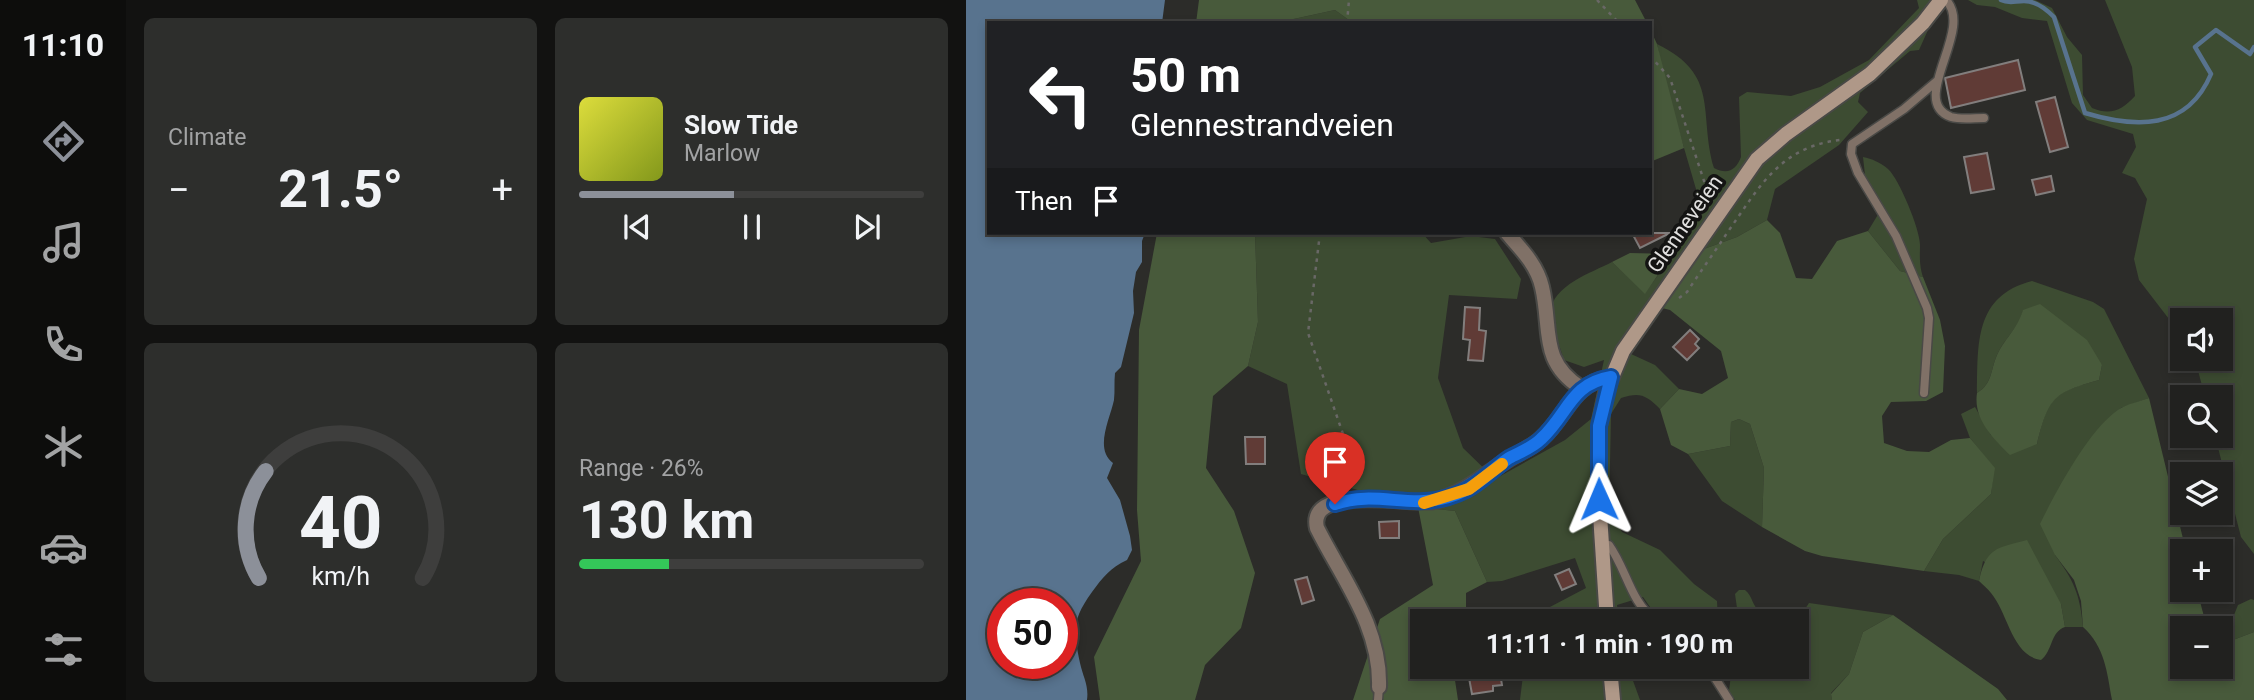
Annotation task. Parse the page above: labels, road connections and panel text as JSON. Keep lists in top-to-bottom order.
{
  "streets": {
    "main road": ["Glenneveien"]
  },
  "page": {
    "tabs": "11:10",
    "tile": [
      "Climate",
      ["Range · 26%", "130 km"]
    ],
    "turn": ["50 m", "Glennestrandveien"],
    "song": ["Slow Tide", "Marlow"],
    "heat": ["−", "21.5°", "+"],
    "then": "Then",
    "map_buttons": ["+", "−"],
    "limit": "50",
    "trip": "11:11 · 1 min · 190 m",
    "gauge": ["40", "km/h"]
  }
}
